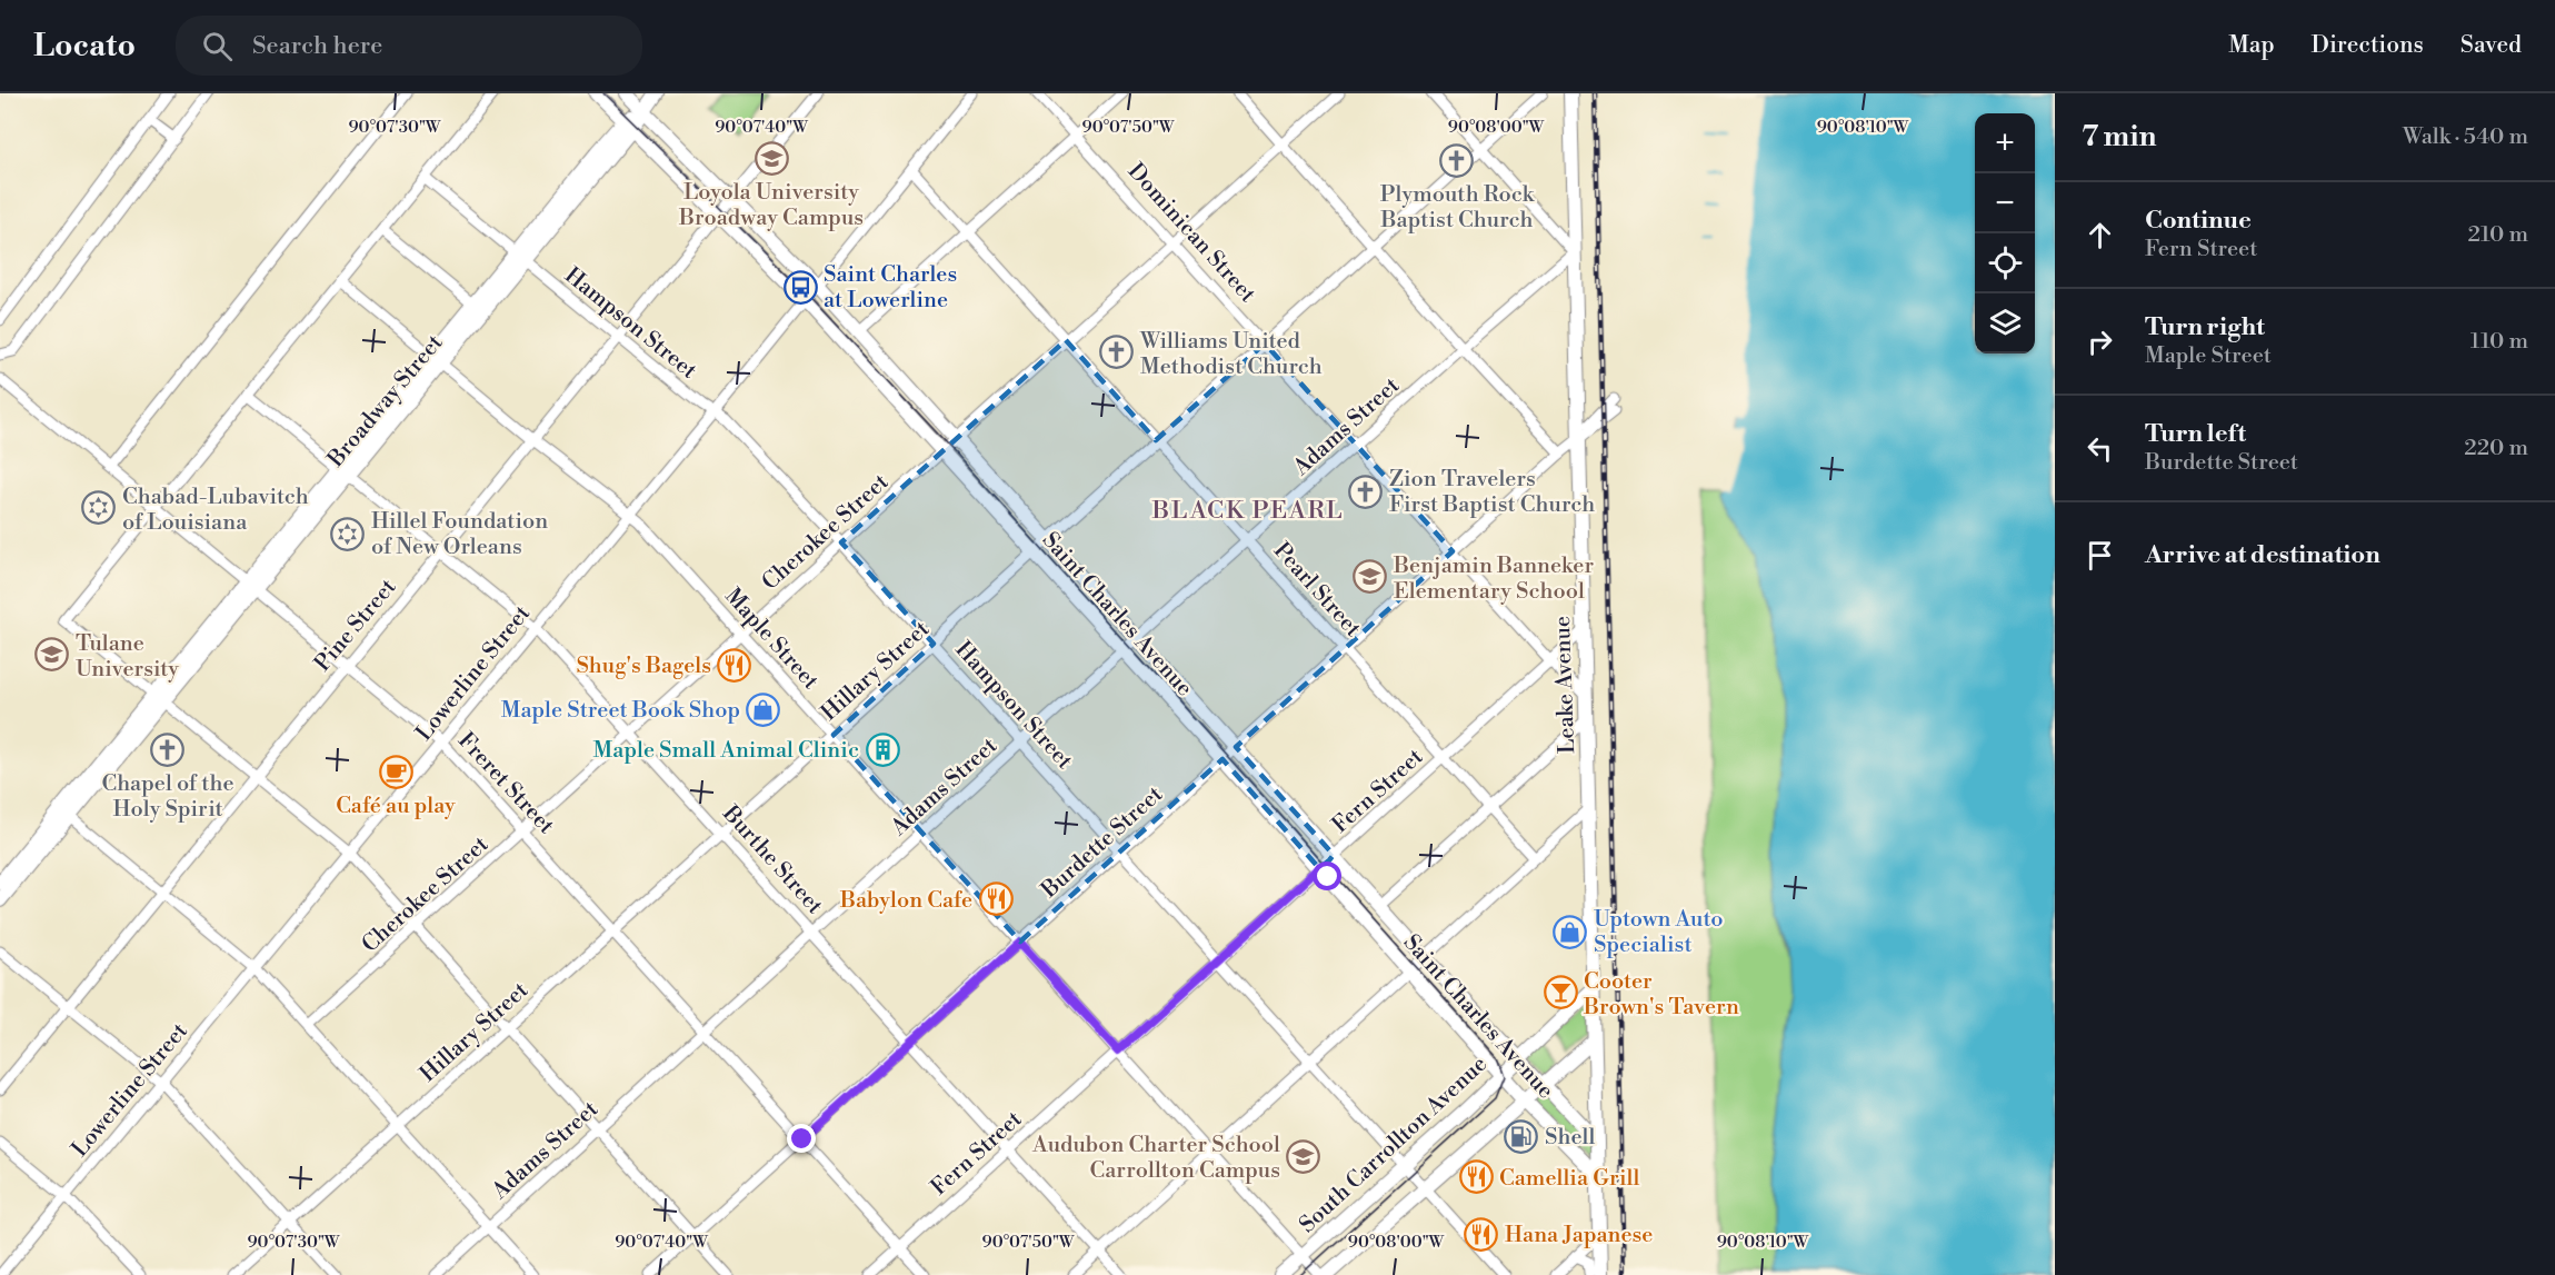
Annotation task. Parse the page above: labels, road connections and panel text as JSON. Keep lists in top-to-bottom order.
{
  "streets": {
    "main road": [
      "Broadway Street",
      "Saint Charles Avenue",
      "Leake Avenue",
      "South Carrollton Avenue"
    ],
    "street": [
      "Dominican Street",
      "Hampson Street",
      "Adams Street",
      "Cherokee Street",
      "Pearl Street",
      "Pine Street",
      "Maple Street",
      "Hillary Street",
      "Lowerline Street",
      "Freret Street",
      "Fern Street",
      "Burdette Street",
      "Burthe Street"
    ]
  },
  "crossings": [
    ["Dominican Street", "Adams Street"],
    ["Dominican Street", "Cherokee Street"],
    ["Dominican Street", "Hillary Street"],
    ["Dominican Street", "Leake Avenue"],
    ["Dominican Street", "Fern Street"],
    ["Dominican Street", "Burdette Street"],
    ["Hampson Street", "Broadway Street"],
    ["Hampson Street", "Adams Street"],
    ["Hampson Street", "Cherokee Street"],
    ["Hampson Street", "Pine Street"],
    ["Hampson Street", "Hillary Street"],
    ["Hampson Street", "Lowerline Street"],
    ["Hampson Street", "Fern Street"],
    ["Hampson Street", "Burdette Street"],
    ["Hampson Street", "South Carrollton Avenue"],
    ["Broadway Street", "Saint Charles Avenue"],
    ["Broadway Street", "Maple Street"],
    ["Broadway Street", "Freret Street"],
    ["Broadway Street", "Burthe Street"],
    ["Adams Street", "Pearl Street"],
    ["Adams Street", "Saint Charles Avenue"],
    ["Adams Street", "Maple Street"],
    ["Adams Street", "Leake Avenue"],
    ["Adams Street", "Freret Street"],
    ["Adams Street", "Burthe Street"],
    ["Cherokee Street", "Pearl Street"],
    ["Cherokee Street", "Saint Charles Avenue"],
    ["Cherokee Street", "Maple Street"],
    ["Cherokee Street", "Freret Street"],
    ["Cherokee Street", "Burthe Street"],
    ["Pearl Street", "Hillary Street"],
    ["Pearl Street", "Lowerline Street"],
    ["Pearl Street", "Fern Street"],
    ["Pearl Street", "Burdette Street"],
    ["Saint Charles Avenue", "Pine Street"],
    ["Saint Charles Avenue", "Hillary Street"],
    ["Saint Charles Avenue", "Lowerline Street"],
    ["Saint Charles Avenue", "Leake Avenue"],
    ["Saint Charles Avenue", "Fern Street"],
    ["Saint Charles Avenue", "Burdette Street"],
    ["Saint Charles Avenue", "South Carrollton Avenue"],
    ["Pine Street", "Maple Street"],
    ["Pine Street", "Freret Street"],
    ["Pine Street", "Burthe Street"],
    ["Maple Street", "Hillary Street"],
    ["Maple Street", "Lowerline Street"],
    ["Maple Street", "Fern Street"],
    ["Maple Street", "Burdette Street"],
    ["Maple Street", "South Carrollton Avenue"],
    ["Hillary Street", "Freret Street"],
    ["Hillary Street", "Burthe Street"],
    ["Lowerline Street", "Freret Street"],
    ["Lowerline Street", "Burthe Street"],
    ["Leake Avenue", "Fern Street"],
    ["Leake Avenue", "Burdette Street"],
    ["Leake Avenue", "South Carrollton Avenue"],
    ["Freret Street", "Fern Street"],
    ["Freret Street", "Burdette Street"],
    ["Fern Street", "Burthe Street"],
    ["Burdette Street", "Burthe Street"]
  ],
  "districts": ["BLACK PEARL"],
  "places": {
    "school or university": [
      "Loyola University Broadway Campus",
      "Benjamin Banneker Elementary School",
      "Tulane University",
      "Audubon Charter School Carrollton Campus"
    ],
    "church": [
      "Plymouth Rock Baptist Church",
      "Williams United Methodist Church",
      "Zion Travelers First Baptist Church",
      "Chapel of the Holy Spirit"
    ],
    "bus stop": ["Saint Charles at Lowerline"],
    "synagogue": ["Chabad-Lubavitch of Louisiana", "Hillel Foundation of New Orleans"],
    "restaurant": [
      "Shug's Bagels",
      "Babylon Cafe",
      "Camellia Grill",
      "Hana Japanese"
    ],
    "shop": ["Maple Street Book Shop", "Uptown Auto Specialist"],
    "building": ["Maple Small Animal Clinic"],
    "cafe": ["Café au play"],
    "bar": ["Cooter Brown's Tavern"],
    "fuel station": ["Shell"]
  },
  "page": {
    "header": "Locato",
    "search": "Search here",
    "nav": ["Map", "Directions", "Saved"],
    "heading": ["7 min", "Walk · 540 m"],
    "map_buttons": ["+", "−"],
    "list": [
      ["Continue", "Fern Street", "210 m"],
      ["Turn right", "Maple Street", "110 m"],
      ["Turn left", "Burdette Street", "220 m"],
      "Arrive at destination"
    ]
  },
  "coordinates": [
    "90°07'30\"W",
    "90°07'40\"W",
    "90°07'50\"W",
    "90°08'00\"W",
    "90°08'10\"W"
  ]
}
